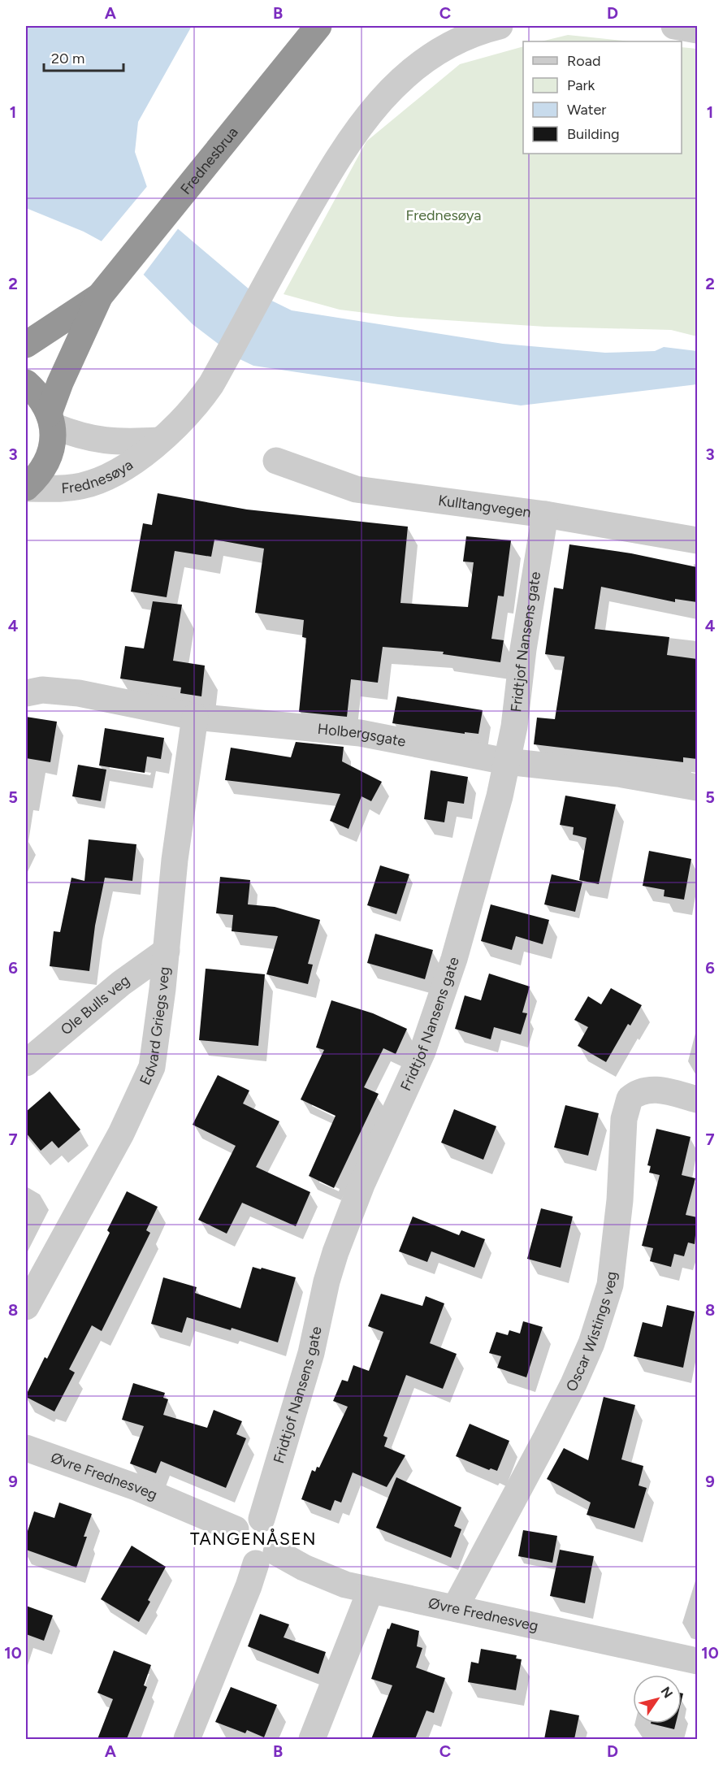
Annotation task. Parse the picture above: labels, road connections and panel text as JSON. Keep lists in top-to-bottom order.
{
  "streets": {
    "highway": ["Frednesbrua"],
    "street": [
      "Frednesøya",
      "Kulltangvegen",
      "Fridtjof Nansens gate",
      "Holbergsgate",
      "Ole Bulls veg",
      "Edvard Griegs veg",
      "Oscar Wistings veg",
      "Øvre Frednesveg"
    ]
  },
  "crossings": [
    ["Kulltangvegen", "Fridtjof Nansens gate"],
    ["Fridtjof Nansens gate", "Holbergsgate"],
    ["Fridtjof Nansens gate", "Øvre Frednesveg"],
    ["Holbergsgate", "Edvard Griegs veg"],
    ["Ole Bulls veg", "Edvard Griegs veg"],
    ["Oscar Wistings veg", "Øvre Frednesveg"]
  ],
  "districts": ["TANGENÅSEN"],
  "parks": ["Frednesøya"],
  "legend": [
    "Road",
    "Park",
    "Water",
    "Building"
  ],
  "scale_bar": "20 m",
  "north": "top right",
  "grid": {
    "columns": [
      "A",
      "B",
      "C",
      "D"
    ],
    "rows": [
      "1",
      "2",
      "3",
      "4",
      "5",
      "6",
      "7",
      "8",
      "9",
      "10"
    ]
  }
}
